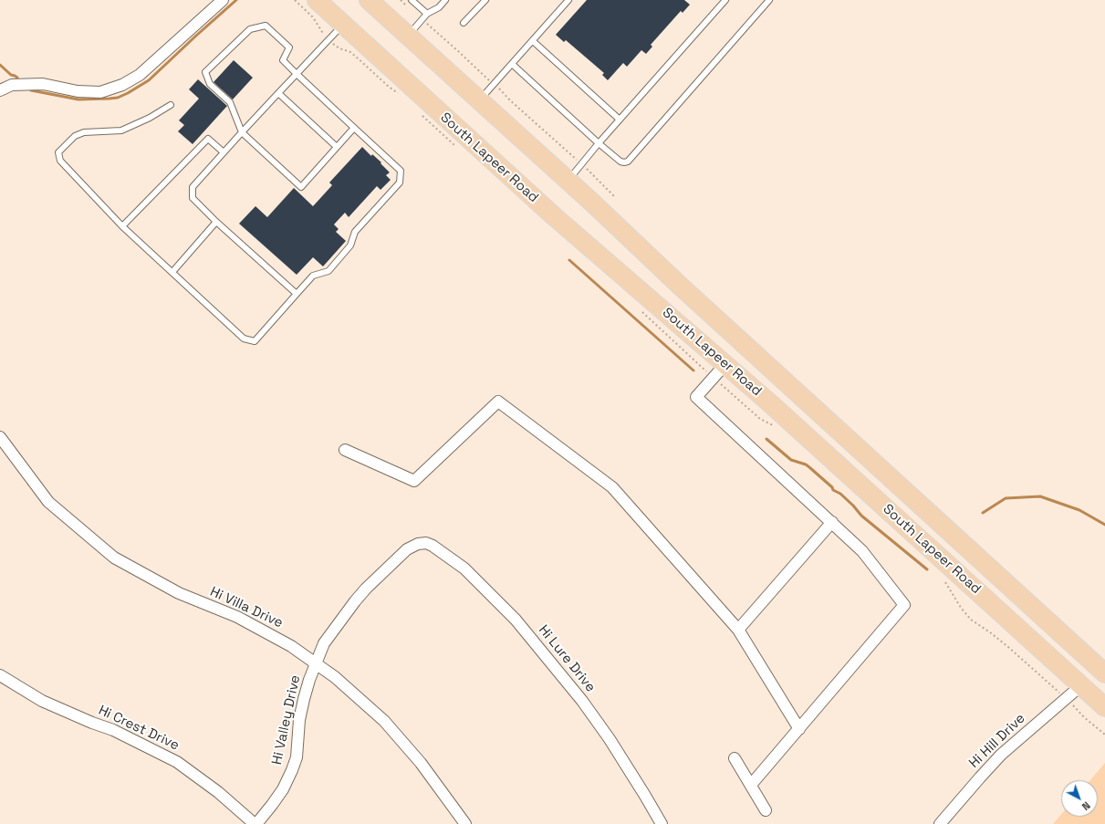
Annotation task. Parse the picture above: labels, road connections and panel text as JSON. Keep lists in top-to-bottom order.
{
  "streets": {
    "main road": ["South Lapeer Road"],
    "street": [
      "Hi Villa Drive",
      "Hi Lure Drive",
      "Hi Valley Drive",
      "Hi Crest Drive",
      "Hi Hill Drive"
    ]
  },
  "crossings": [
    ["South Lapeer Road", "Hi Hill Drive"],
    ["Hi Villa Drive", "Hi Valley Drive"],
    ["Hi Lure Drive", "Hi Valley Drive"],
    ["Hi Valley Drive", "Hi Crest Drive"]
  ],
  "north": "bottom right"
}
